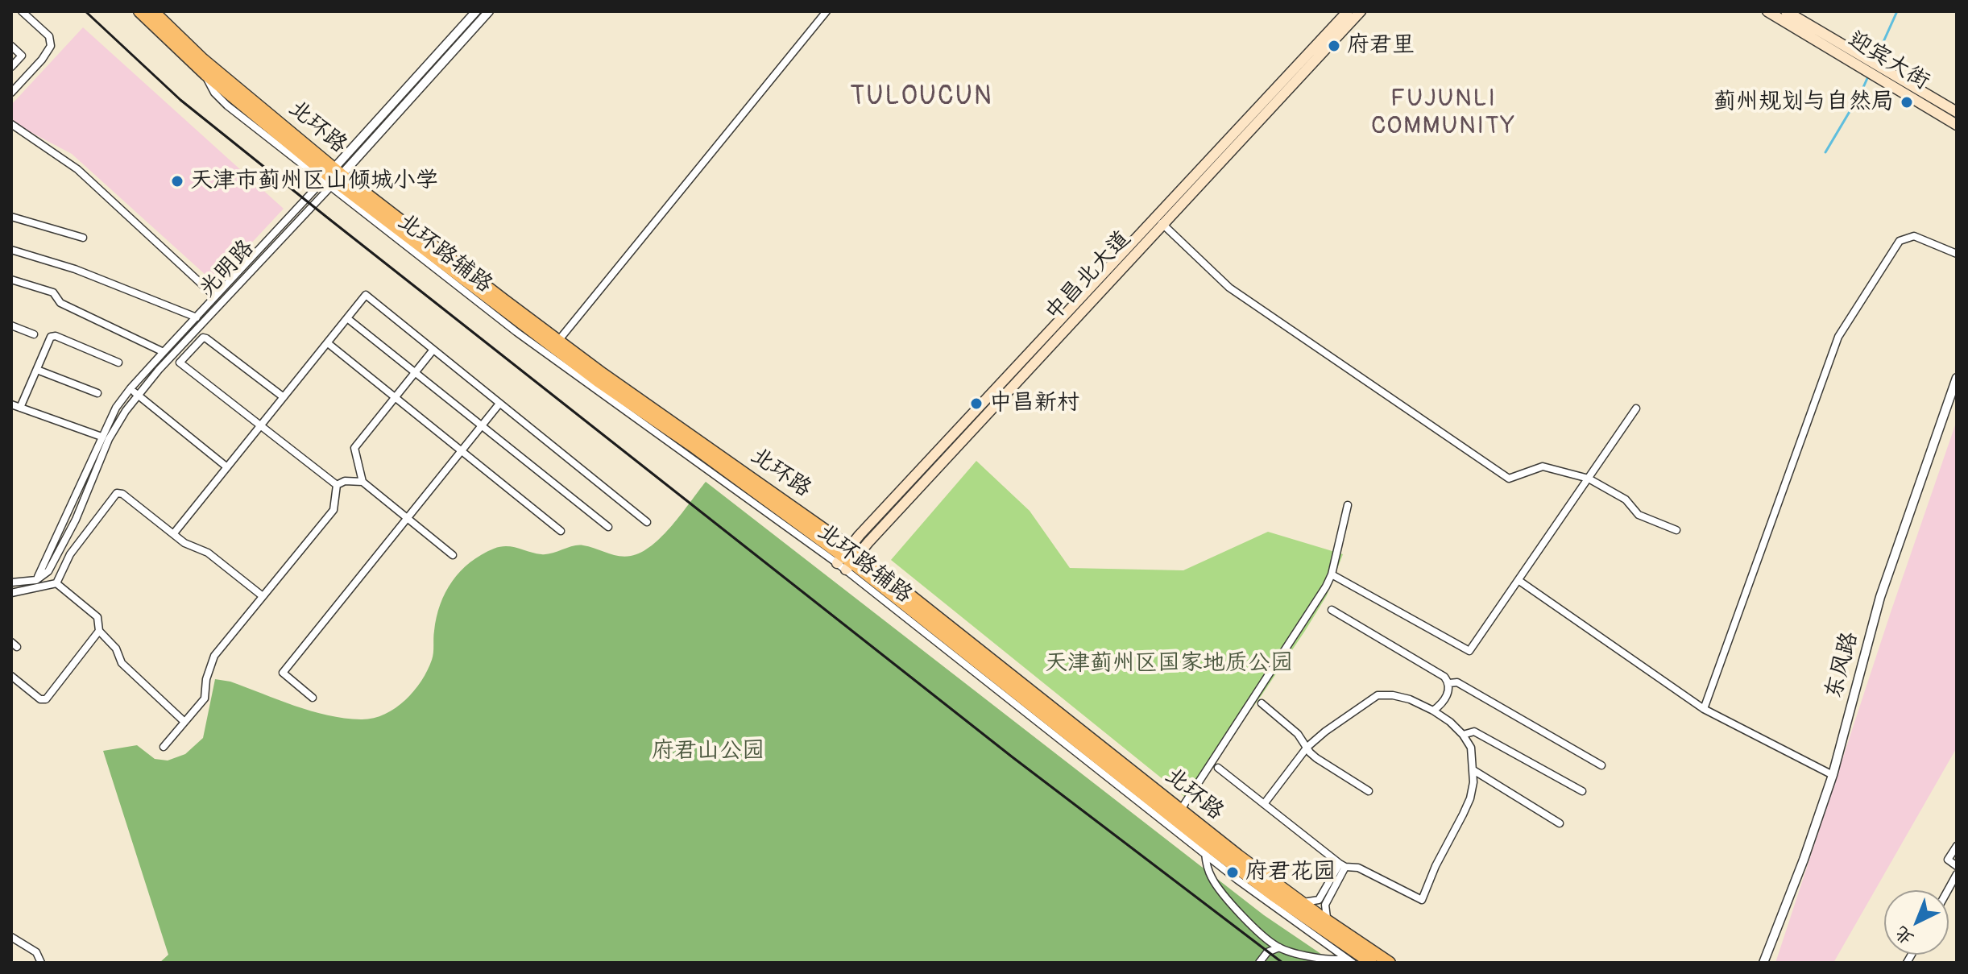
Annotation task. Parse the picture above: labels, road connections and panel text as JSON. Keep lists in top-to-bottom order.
{
  "streets": {
    "highway": ["北环路"],
    "main road": ["迎宾大街", "中昌北大道"],
    "street": ["光明路", "东风路"]
  },
  "crossings": [
    ["北环路", "光明路"],
    ["北环路", "中昌北大道"]
  ],
  "districts": ["TULOUCUN", "FUJUNLI COMMUNITY"],
  "parks": ["天津蓟州区国家地质公园", "府君山公园"],
  "places": [
    "府君里",
    "蓟州规划与自然局",
    "天津市蓟州区山倾城小学",
    "中昌新村",
    "府君花园"
  ],
  "north": "bottom left"
}
